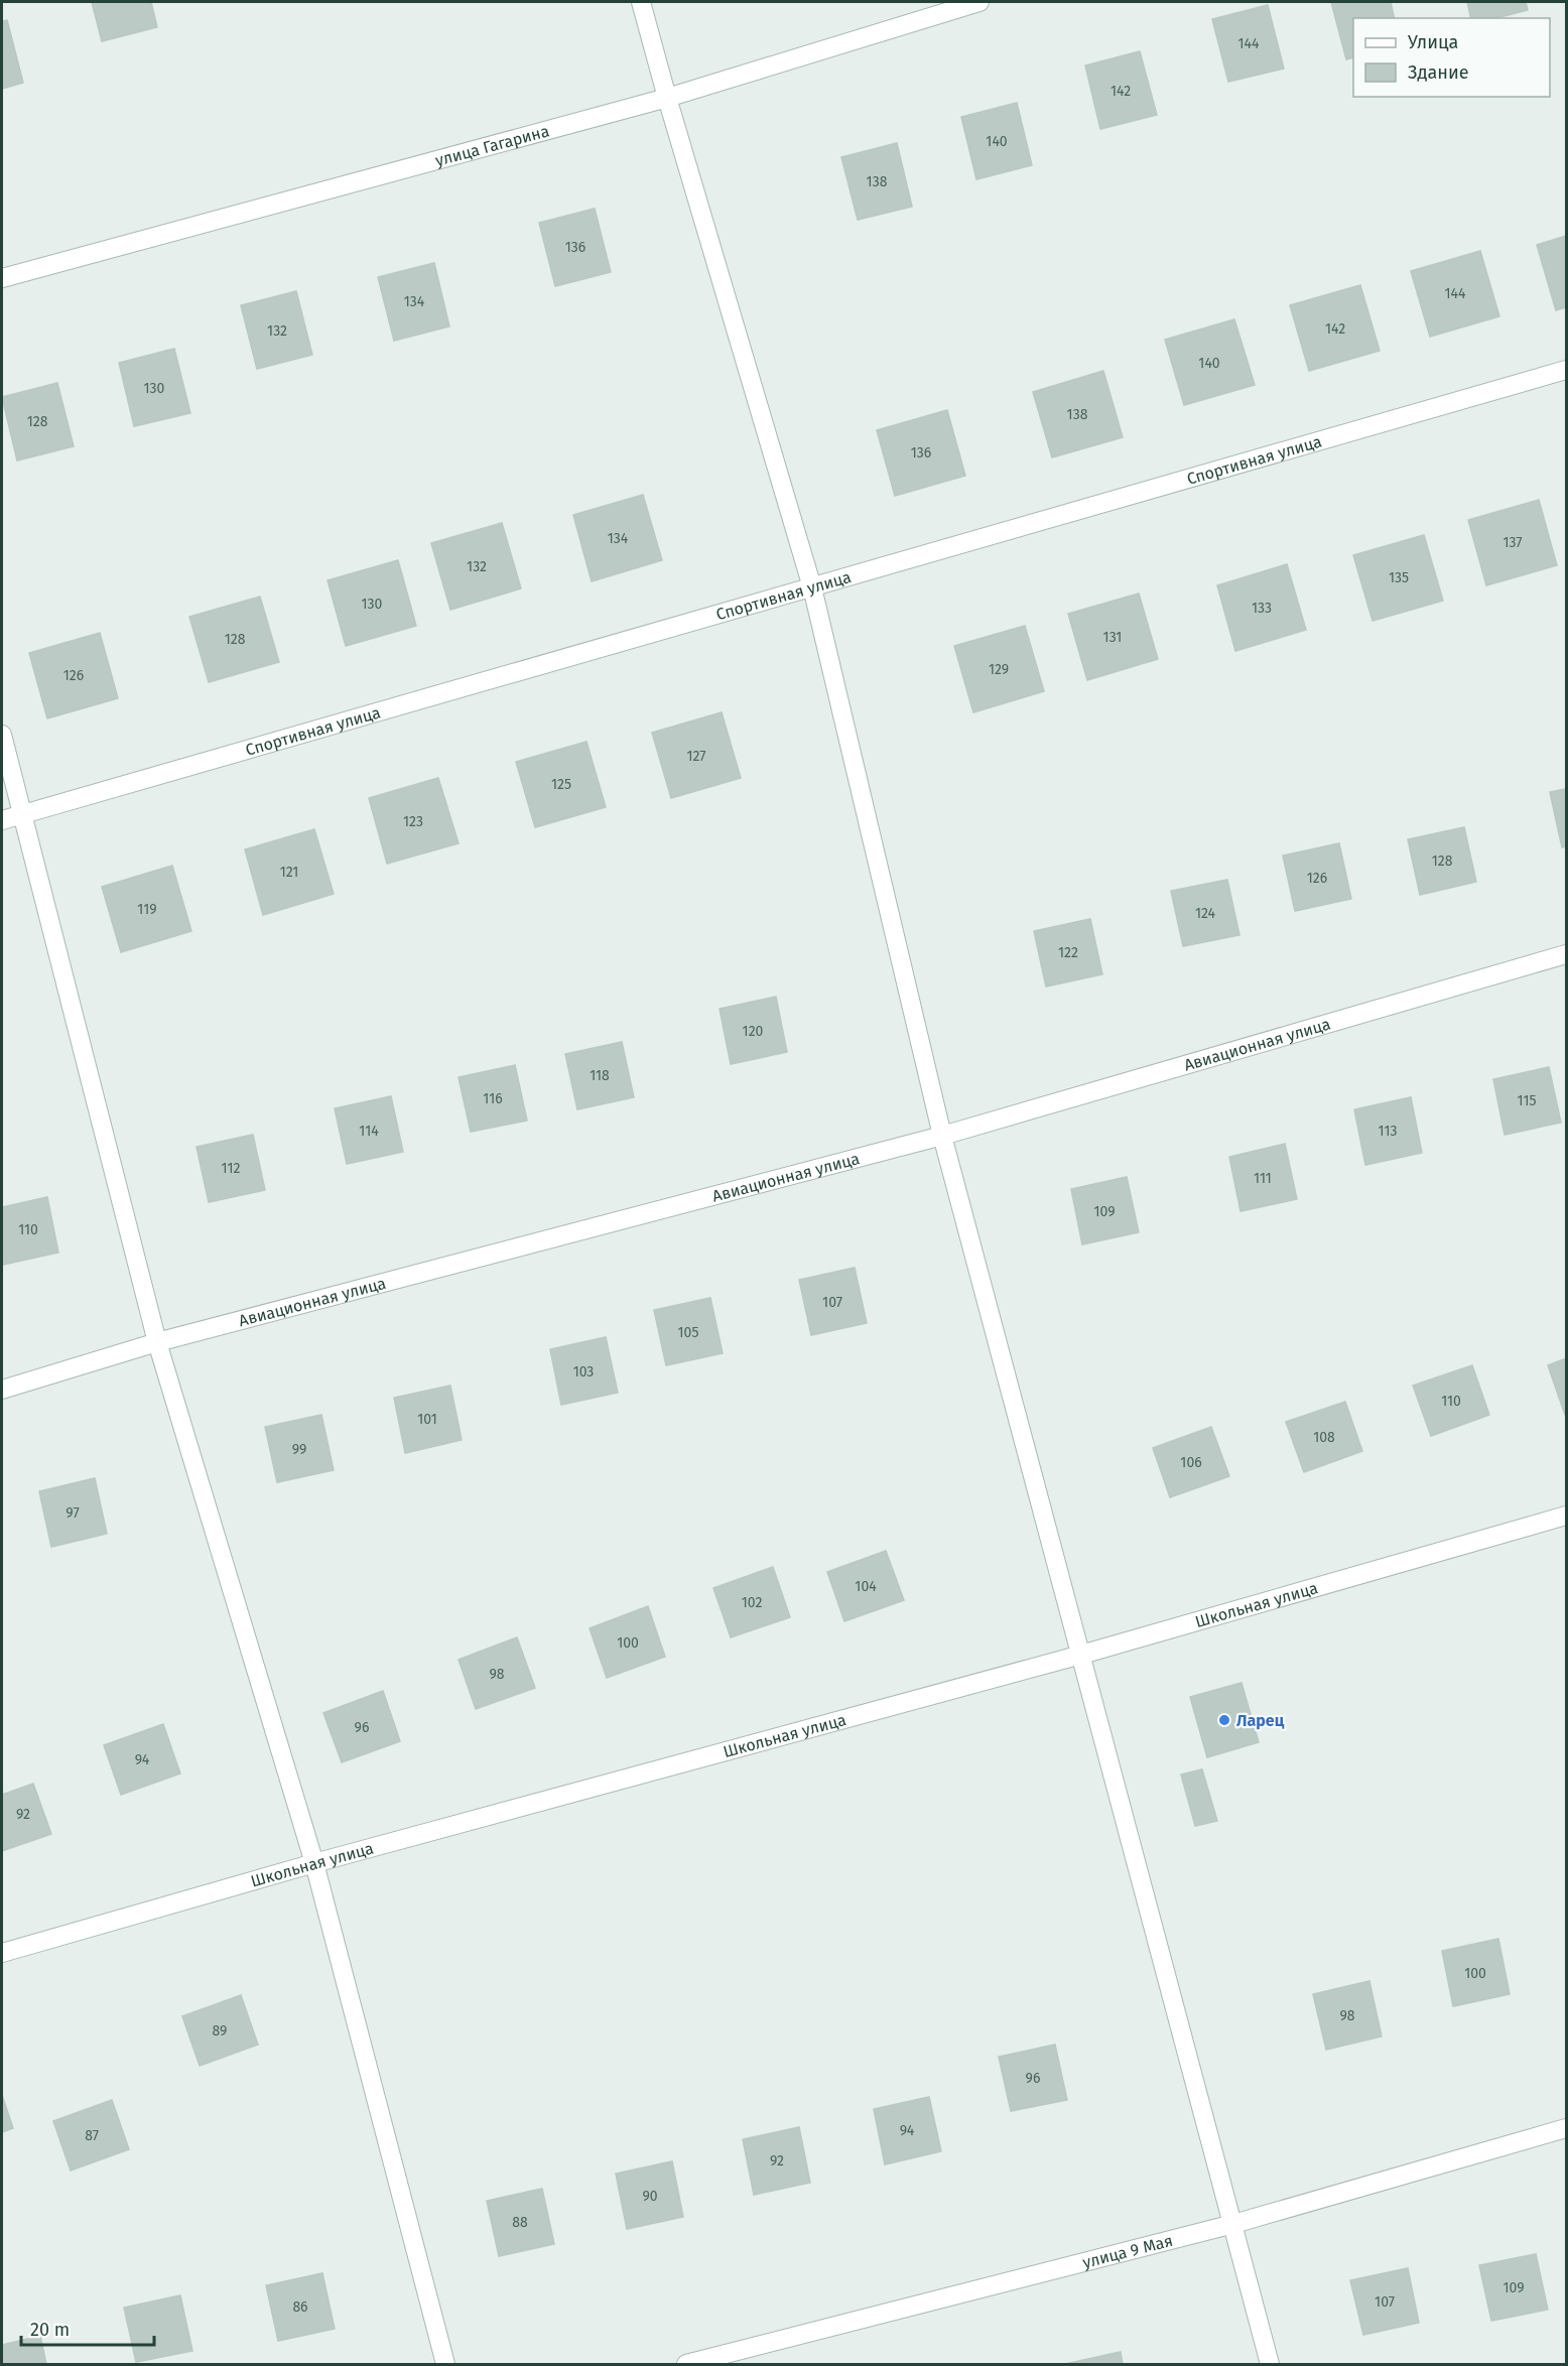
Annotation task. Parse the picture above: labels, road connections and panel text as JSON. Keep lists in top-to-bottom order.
{
  "streets": {
    "street": [
      "улица Гагарина",
      "Спортивная улица",
      "Авиационная улица",
      "Школьная улица",
      "улица 9 Мая"
    ]
  },
  "places": ["Ларец"],
  "house_numbers": [
    "144",
    "142",
    "140",
    "138",
    "136",
    "144",
    "134",
    "142",
    "132",
    "140",
    "130",
    "138",
    "128",
    "136",
    "134",
    "137",
    "132",
    "135",
    "130",
    "133",
    "131",
    "128",
    "129",
    "126",
    "127",
    "125",
    "123",
    "128",
    "121",
    "126",
    "119",
    "124",
    "122",
    "120",
    "118",
    "116",
    "115",
    "114",
    "113",
    "112",
    "111",
    "109",
    "110",
    "107",
    "105",
    "103",
    "110",
    "101",
    "108",
    "99",
    "106",
    "97",
    "104",
    "102",
    "100",
    "98",
    "96",
    "94",
    "92",
    "100",
    "98",
    "89",
    "96",
    "94",
    "87",
    "92",
    "90",
    "88",
    "109",
    "107",
    "86"
  ],
  "legend": ["Улица", "Здание"],
  "scale_bar": "20 m"
}
